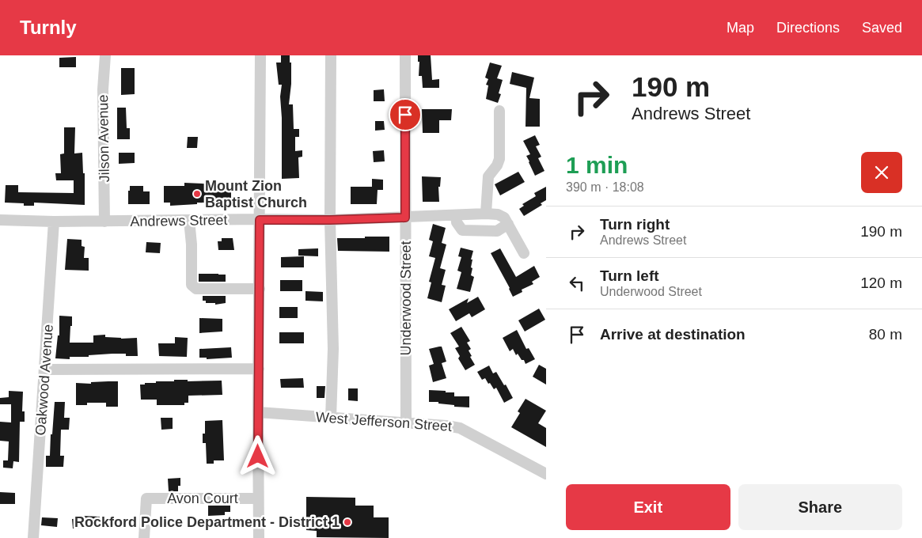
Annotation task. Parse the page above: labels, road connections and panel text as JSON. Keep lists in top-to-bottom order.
{
  "streets": {
    "street": [
      "Jilson Avenue",
      "Andrews Street",
      "Underwood Street",
      "Oakwood Avenue",
      "West Jefferson Street",
      "Avon Court"
    ]
  },
  "crossings": [
    ["Jilson Avenue", "Andrews Street"],
    ["Andrews Street", "Underwood Street"],
    ["Andrews Street", "Oakwood Avenue"],
    ["Underwood Street", "West Jefferson Street"]
  ],
  "places": ["Mount Zion Baptist Church", "Rockford Police Department - District 1"],
  "page": {
    "header": "Turnly",
    "nav": ["Map", "Directions", "Saved"],
    "turn": ["190 m", "Andrews Street"],
    "heading": ["1 min", "390 m · 18:08"],
    "list": [
      {
        "name": "Turn right",
        "note": "Andrews Street",
        "value": "190 m"
      },
      {
        "name": "Turn left",
        "note": "Underwood Street",
        "value": "120 m"
      },
      {
        "name": "Arrive at destination",
        "value": "80 m"
      }
    ],
    "buttons": ["Exit", "Share"]
  }
}
